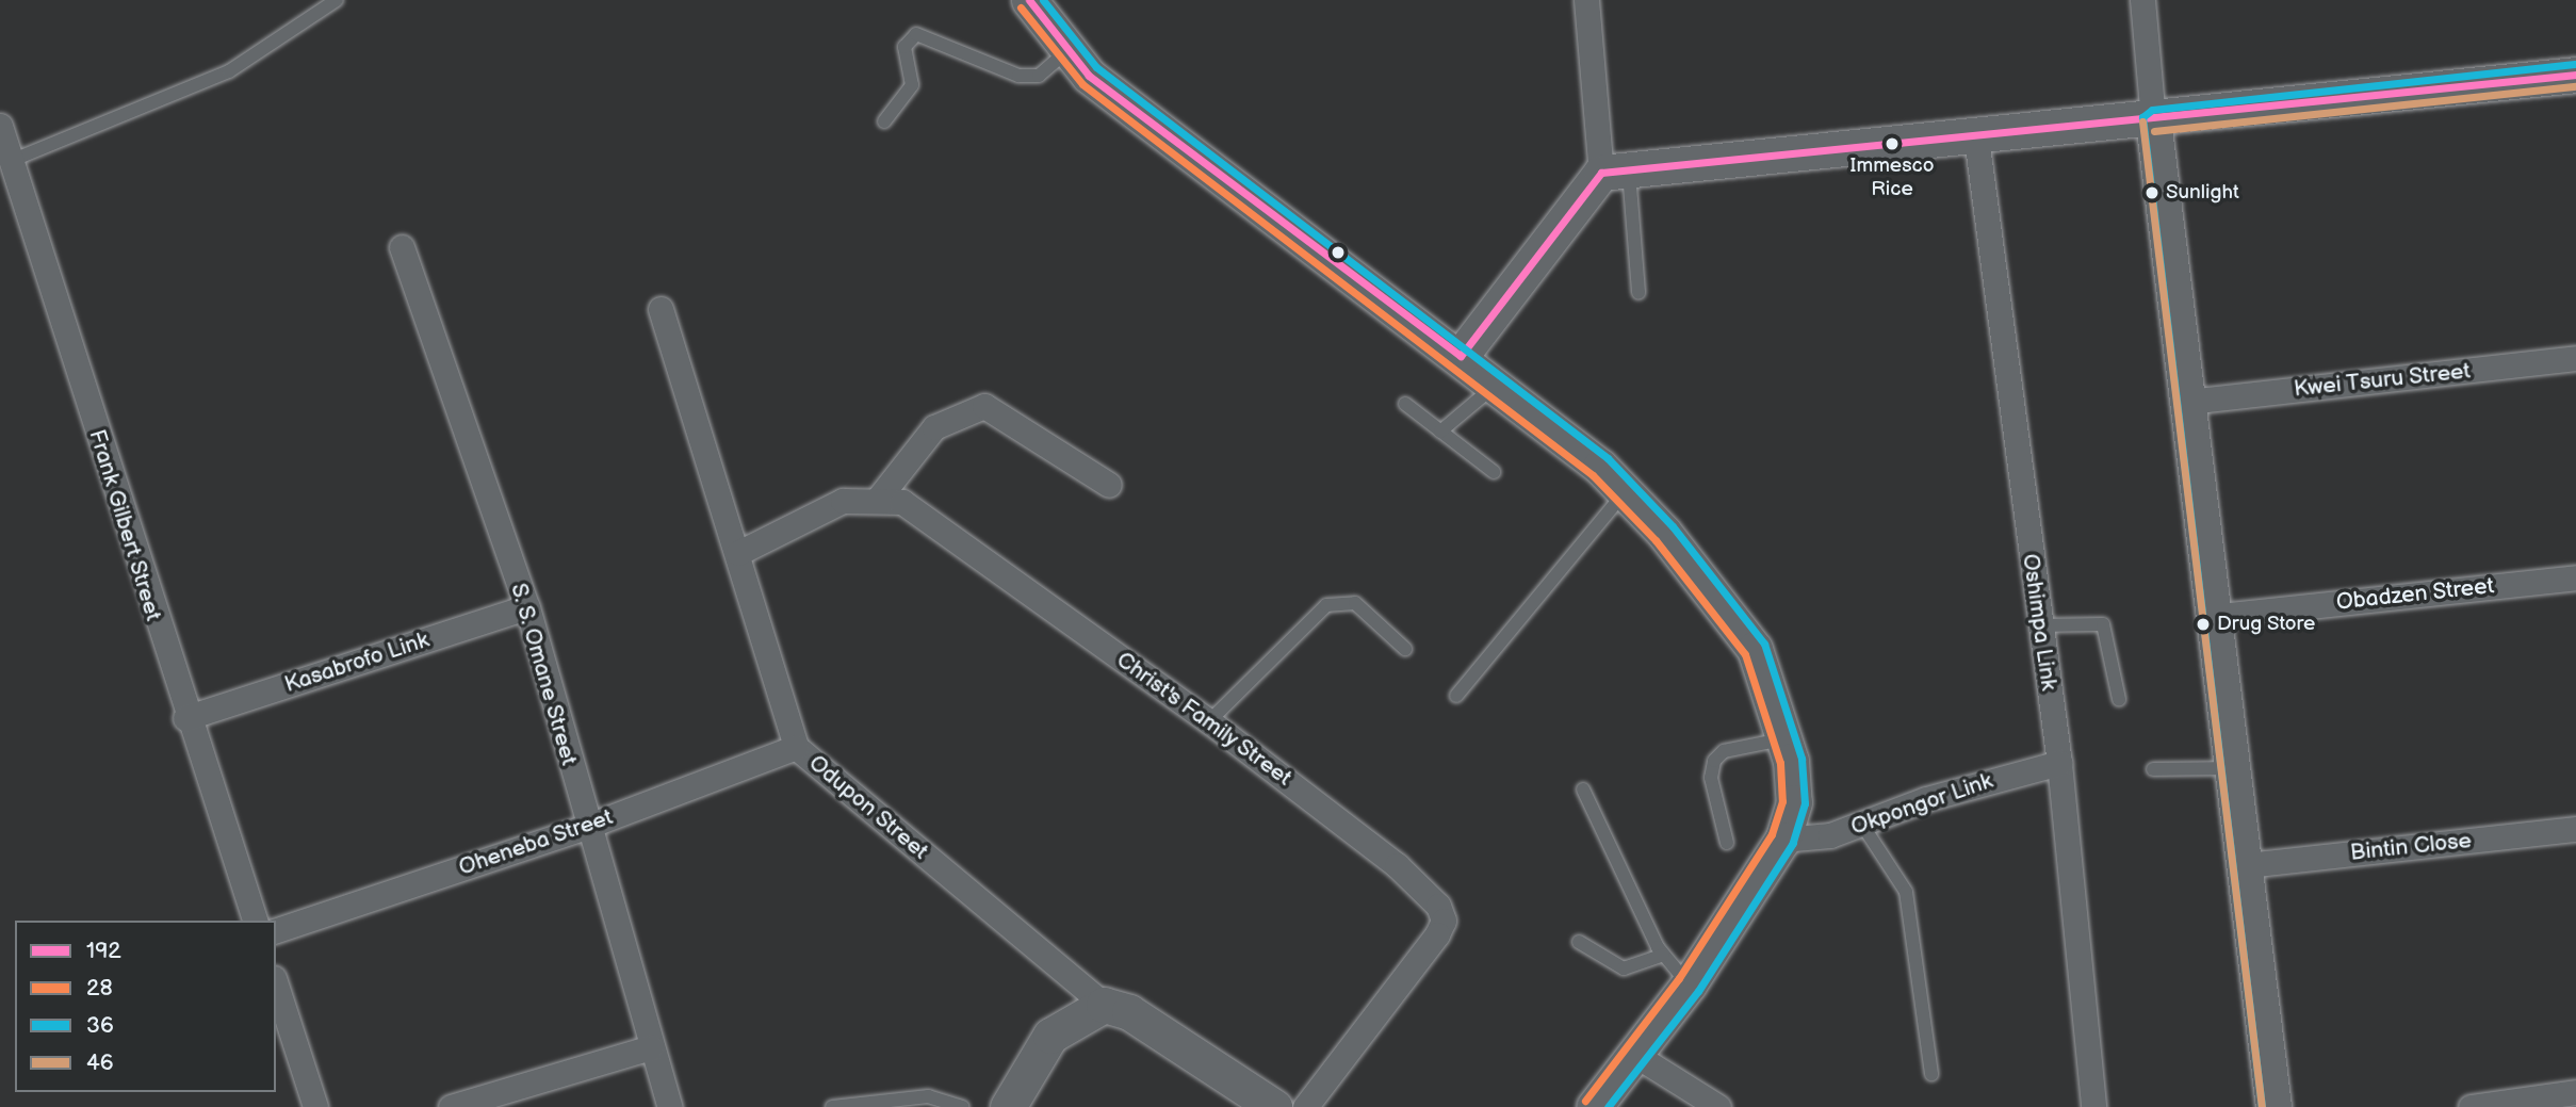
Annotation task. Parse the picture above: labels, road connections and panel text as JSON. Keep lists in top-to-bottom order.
{
  "streets": {
    "street": [
      "Kwei Tsuru Street",
      "Frank Gilbert Street",
      "Obadzen Street",
      "Oshimpa Link",
      "Kasabrofo Link",
      "S. S. Omane Street",
      "Christ's Family Street",
      "Okpongor Link",
      "Odupon Street",
      "Oheneba Street",
      "Bintin Close"
    ]
  },
  "crossings": [
    ["Frank Gilbert Street", "Kasabrofo Link"],
    ["Oshimpa Link", "Okpongor Link"],
    ["Kasabrofo Link", "S. S. Omane Street"],
    ["S. S. Omane Street", "Oheneba Street"],
    ["Christ's Family Street", "Odupon Street"],
    ["Odupon Street", "Oheneba Street"]
  ],
  "places": ["Immesco Rice", "Sunlight", "Drug Store"],
  "lines": [
    "transit line 192",
    "transit line 36",
    "transit line 28",
    "transit line 46"
  ],
  "legend": [
    "192",
    "28",
    "36",
    "46"
  ]
}
